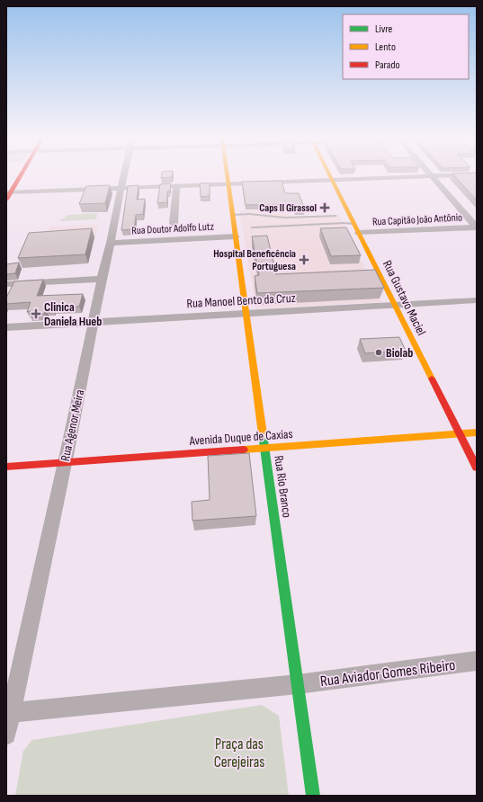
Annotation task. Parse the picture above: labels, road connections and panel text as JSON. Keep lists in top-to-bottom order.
{
  "streets": {
    "street": [
      "Rua Capitão João Antônio",
      "Rua Doutor Adolfo Lutz",
      "Rua Gustavo Maciel",
      "Rua Manoel Bento da Cruz",
      "Rua Agenor Meira",
      "Avenida Duque de Caxias",
      "Rua Rio Branco",
      "Rua Aviador Gomes Ribeiro"
    ]
  },
  "crossings": [
    ["Rua Capitão João Antônio", "Rua Gustavo Maciel"],
    ["Rua Doutor Adolfo Lutz", "Rua Agenor Meira"],
    ["Rua Doutor Adolfo Lutz", "Rua Rio Branco"],
    ["Rua Gustavo Maciel", "Rua Manoel Bento da Cruz"],
    ["Rua Gustavo Maciel", "Avenida Duque de Caxias"],
    ["Rua Manoel Bento da Cruz", "Rua Agenor Meira"],
    ["Rua Manoel Bento da Cruz", "Rua Rio Branco"],
    ["Rua Agenor Meira", "Avenida Duque de Caxias"],
    ["Avenida Duque de Caxias", "Rua Rio Branco"],
    ["Rua Rio Branco", "Rua Aviador Gomes Ribeiro"]
  ],
  "parks": ["Praça das Cerejeiras"],
  "places": {
    "health": ["Caps II Girassol", "Hospital Beneficência Portuguesa", "Clinica Daniela Hueb"],
    "other": ["Biolab"]
  },
  "legend": ["Livre", "Lento", "Parado"]
}
